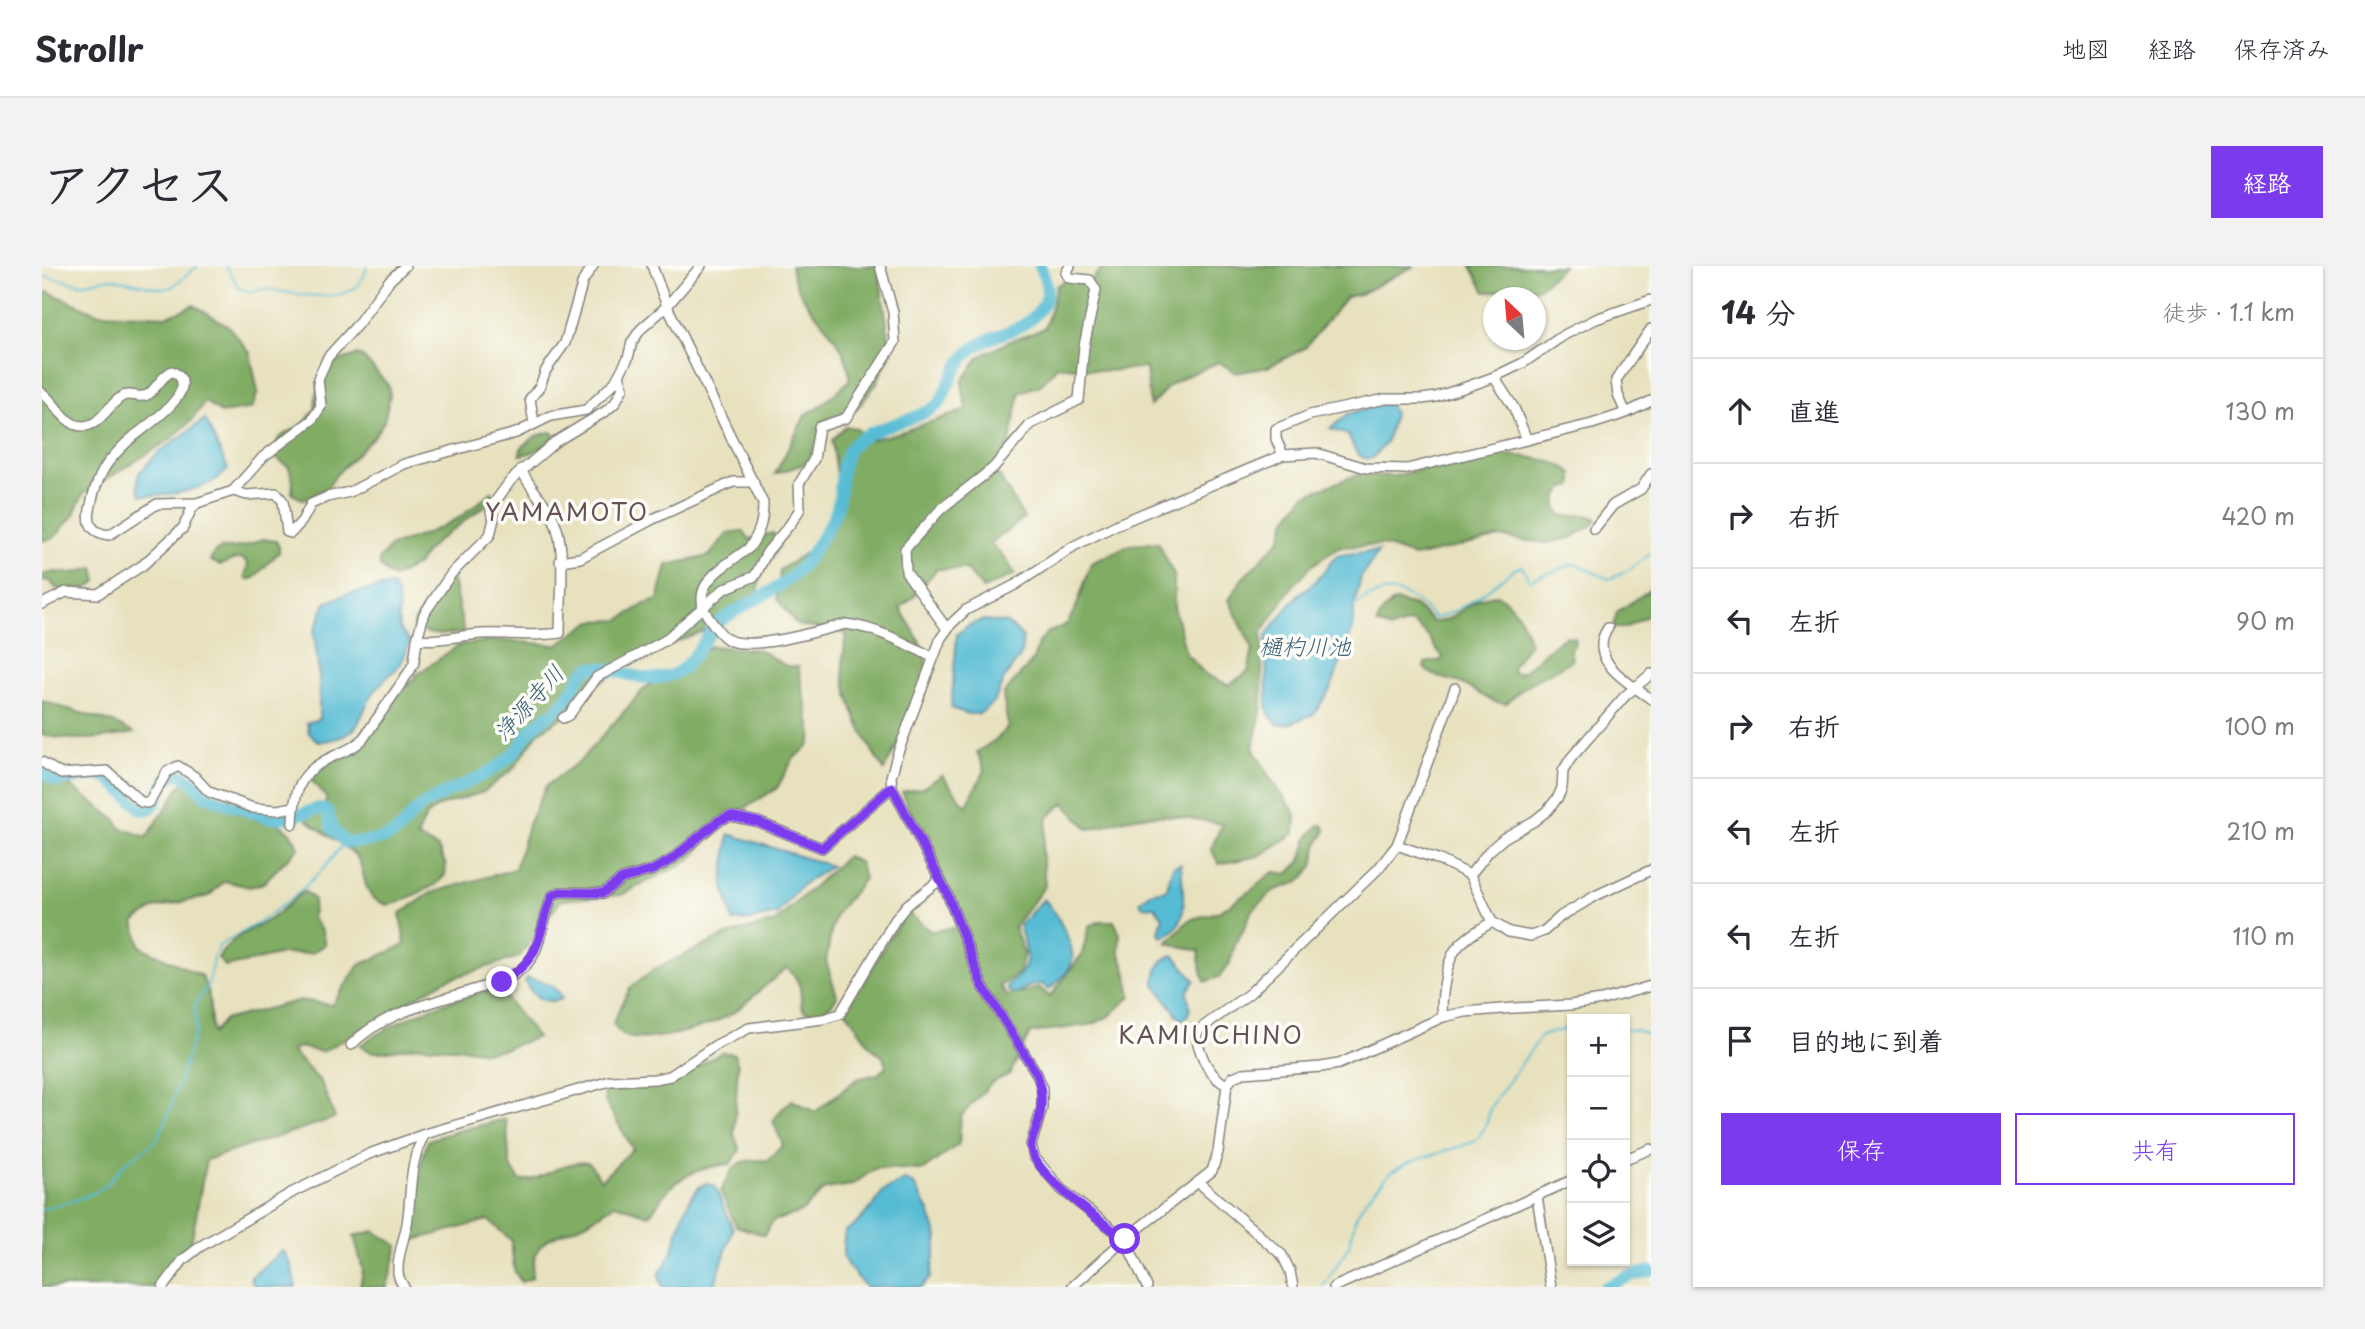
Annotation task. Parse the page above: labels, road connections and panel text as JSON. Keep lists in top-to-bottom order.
{
  "districts": ["YAMAMOTO", "KAMIUCHINO"],
  "water": ["樋杓川池", "浄源寺川"],
  "north": "top left",
  "page": {
    "header": "Strollr",
    "nav": ["地図", "経路", "保存済み"],
    "title": "アクセス",
    "buttons": [
      "経路",
      ["保存", "共有"]
    ],
    "heading": ["14 分", "徒歩 · 1.1 km"],
    "list": [
      ["直進", "130 m"],
      ["右折", "420 m"],
      ["左折", "90 m"],
      ["右折", "100 m"],
      ["左折", "210 m"],
      ["左折", "110 m"],
      "目的地に到着"
    ],
    "map_buttons": ["+", "−"]
  }
}
